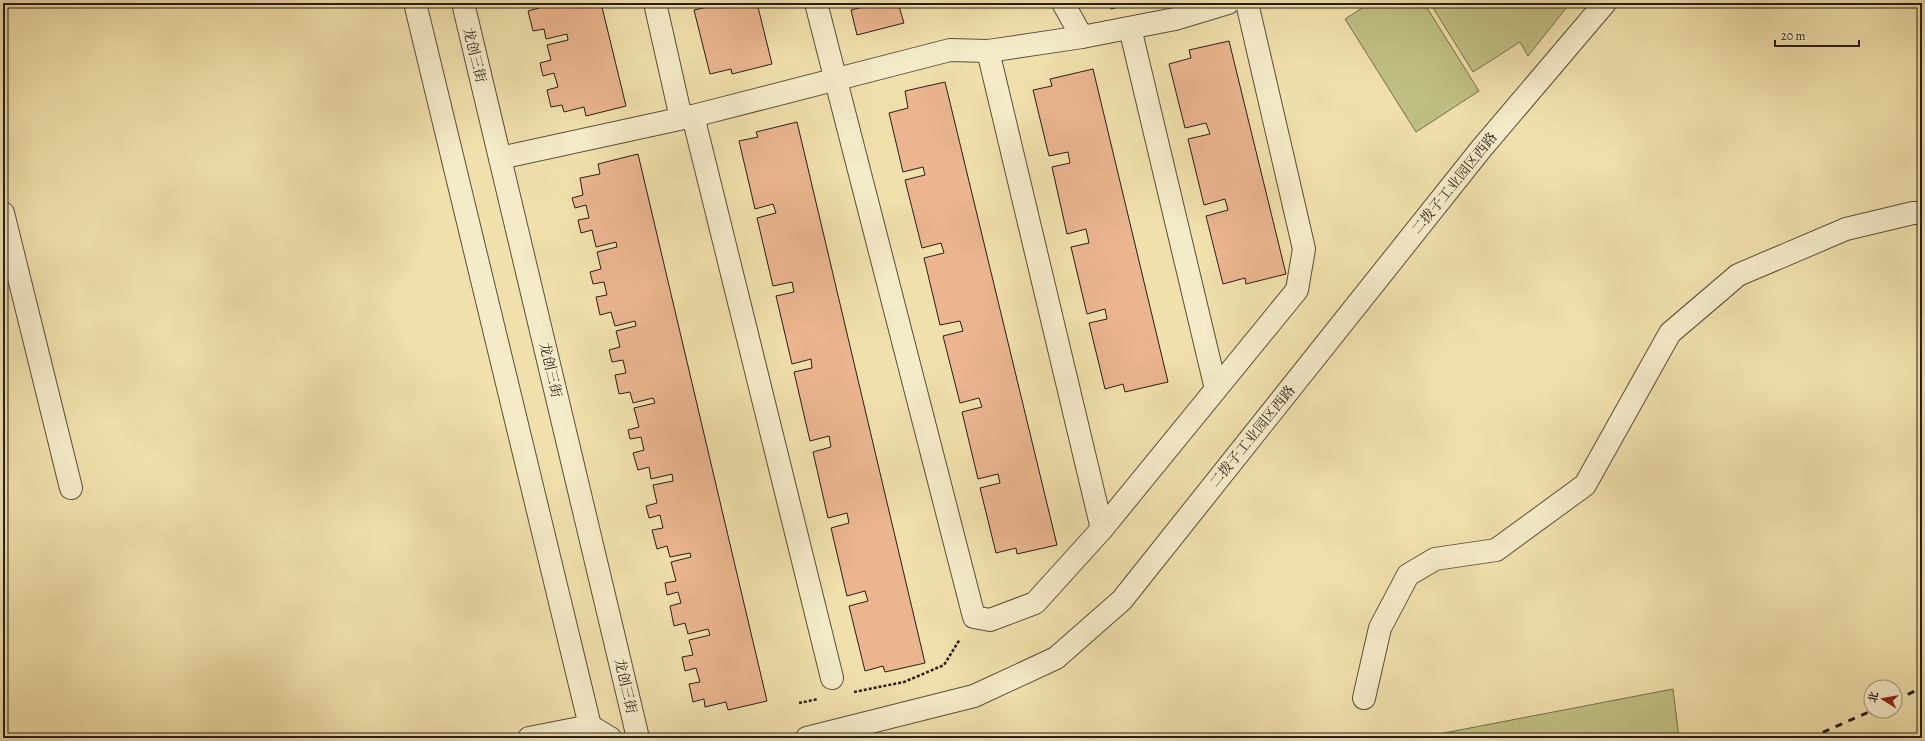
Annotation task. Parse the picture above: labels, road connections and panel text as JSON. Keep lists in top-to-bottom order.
{
  "streets": {
    "street": ["龙创三街", "二拨子工业园区西路"]
  },
  "scale_bar": "20 m",
  "north": "left"
}
